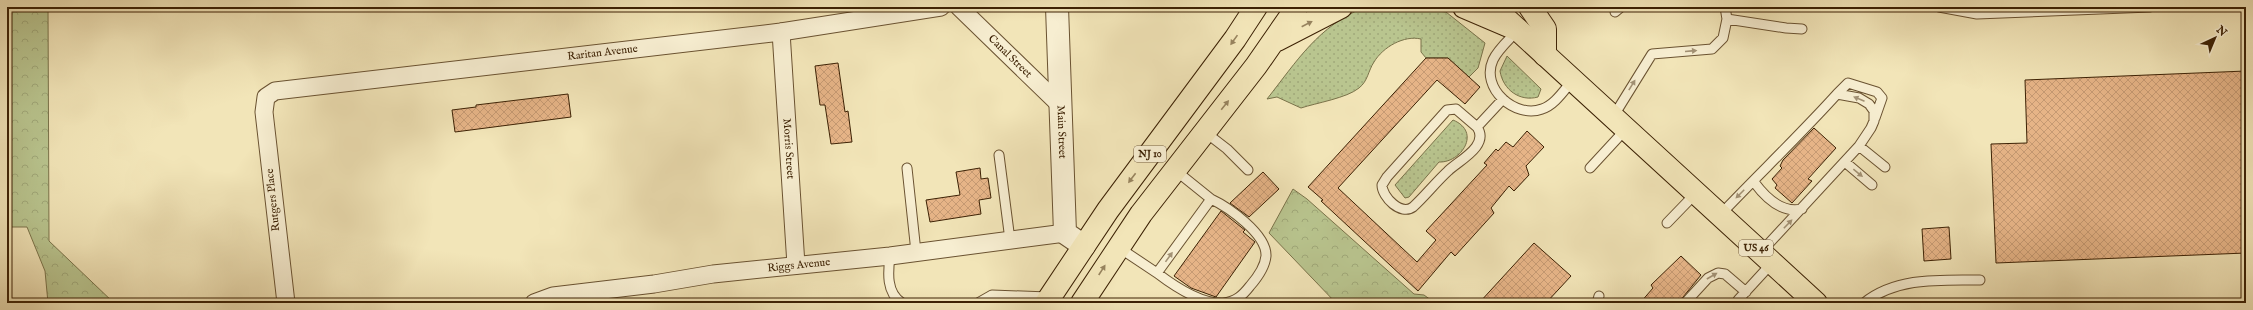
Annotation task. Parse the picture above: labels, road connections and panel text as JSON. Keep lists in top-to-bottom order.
{
  "streets": {
    "main road": ["NJ 10", "US 46"],
    "street": [
      "Raritan Avenue",
      "Canal Street",
      "Main Street",
      "Morris Street",
      "Rutgers Place",
      "Riggs Avenue"
    ]
  },
  "crossings": [
    ["Raritan Avenue", "Morris Street"],
    ["Raritan Avenue", "Rutgers Place"],
    ["Canal Street", "Main Street"],
    ["Main Street", "Riggs Avenue"],
    ["Morris Street", "Riggs Avenue"]
  ],
  "north": "top right"
}
